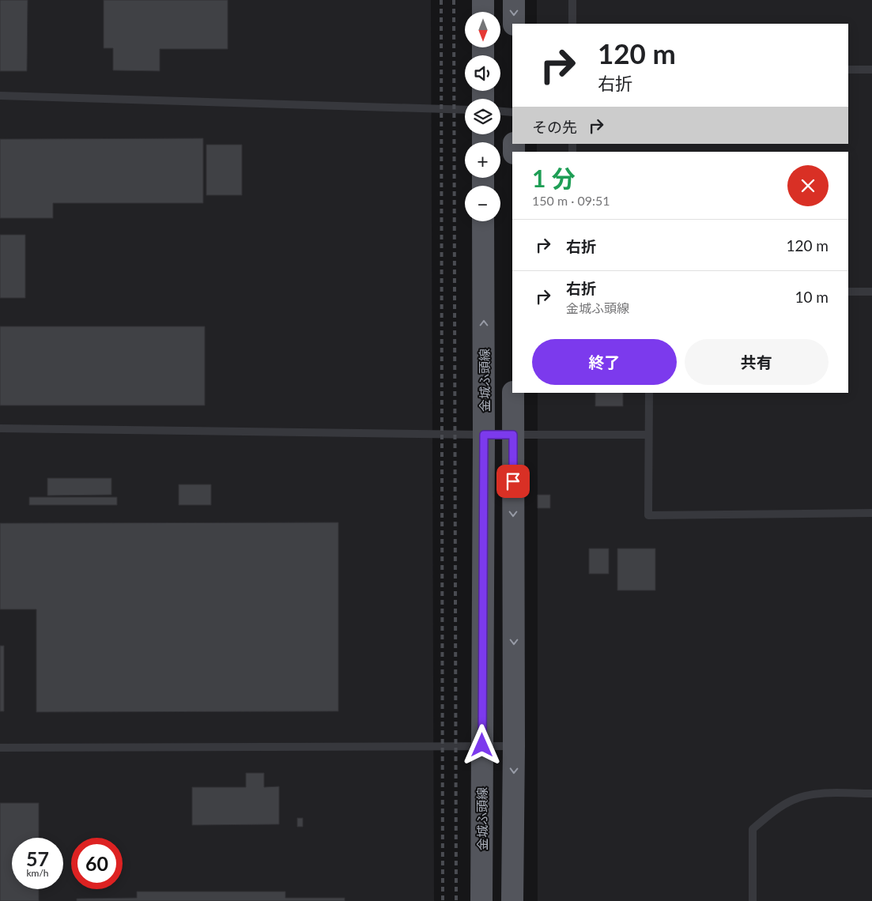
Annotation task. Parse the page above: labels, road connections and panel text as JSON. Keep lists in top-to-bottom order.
{
  "streets": {
    "main road": ["金城ふ頭線"]
  },
  "north": "bottom",
  "page": {
    "map_buttons": ["+", "−"],
    "turn": ["120 m", "右折"],
    "then": "その先",
    "heading": ["1 分", "150 m · 09:51"],
    "list": [
      {
        "name": "右折",
        "value": "120 m"
      },
      {
        "name": "右折",
        "note": "金城ふ頭線",
        "value": "10 m"
      }
    ],
    "buttons": ["終了", "共有"],
    "speed": "57 km/h",
    "limit": "60"
  }
}
